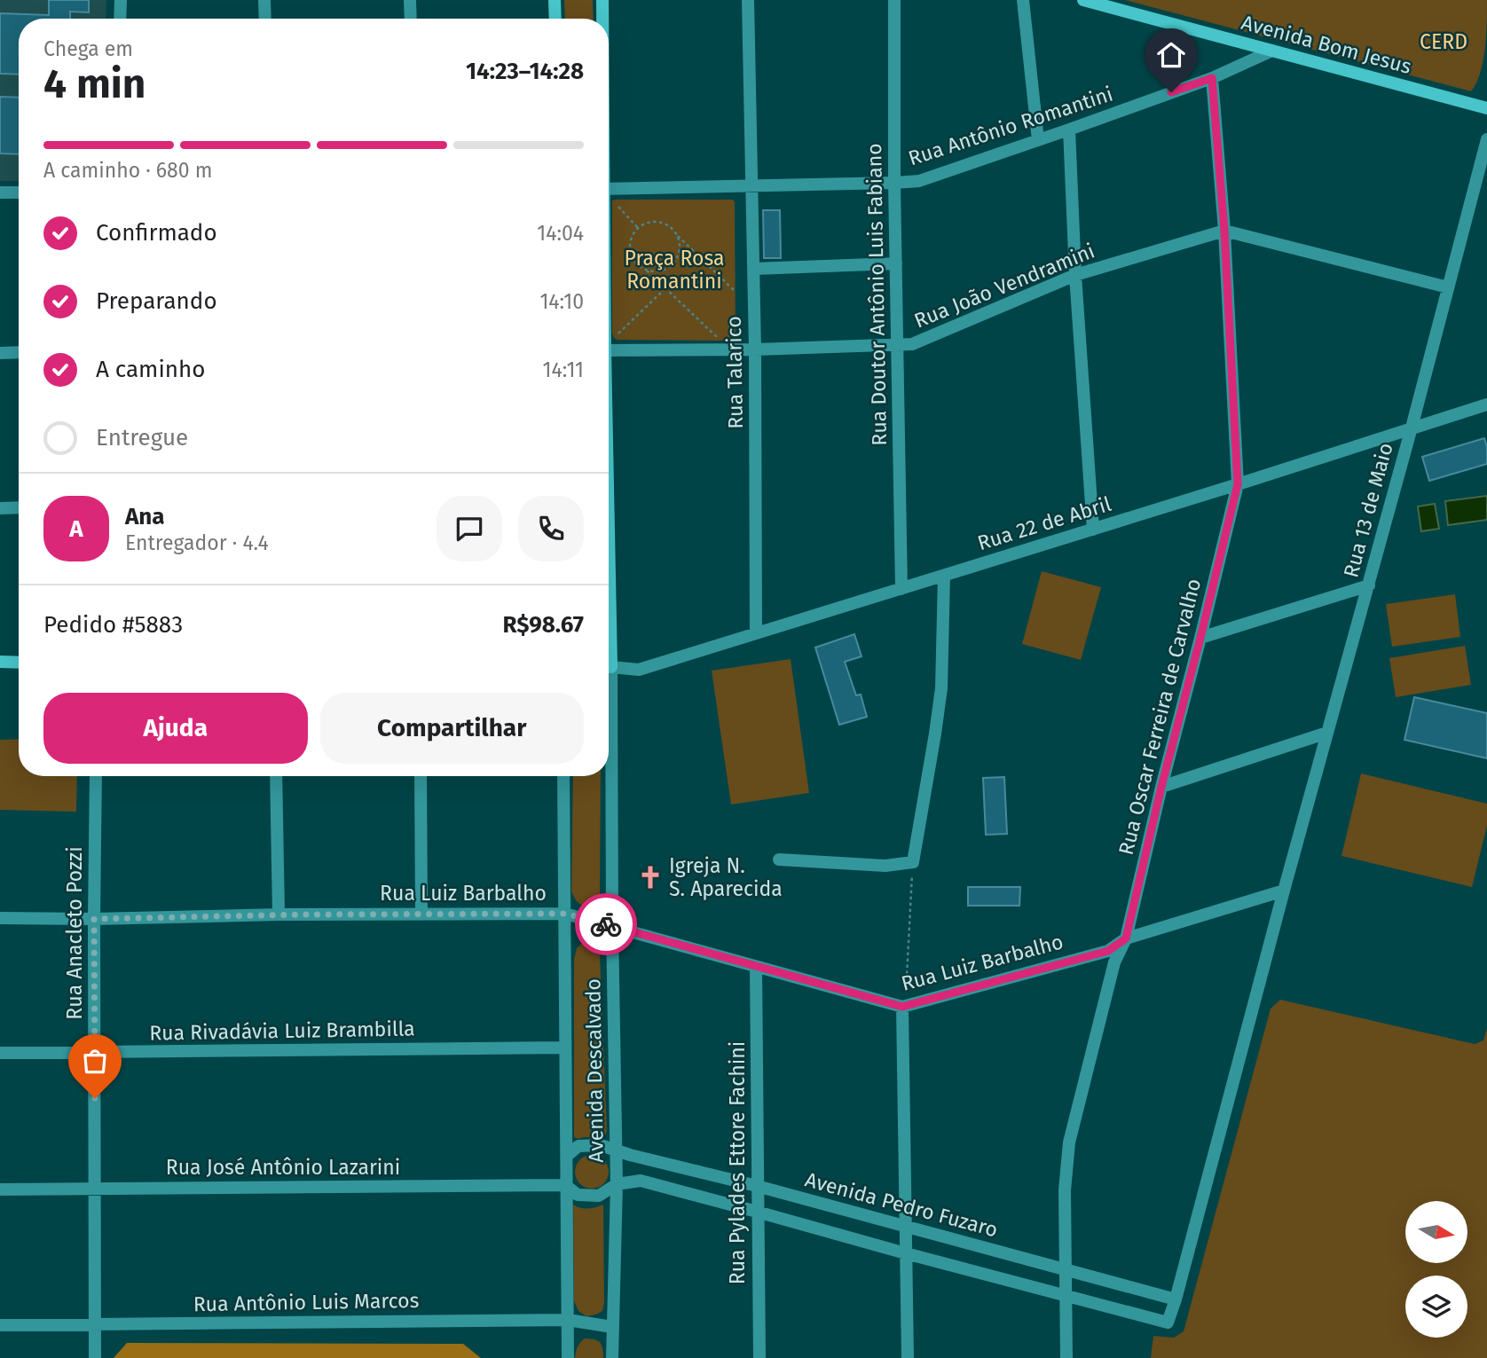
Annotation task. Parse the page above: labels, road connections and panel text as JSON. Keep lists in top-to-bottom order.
{
  "streets": {
    "street": [
      "Avenida Bom Jesus",
      "Rua Antônio Romantini",
      "Rua João Vendramini",
      "Rua Doutor Antônio Luis Fabiano",
      "Rua Talarico",
      "Rua 13 de Maio",
      "Rua 22 de Abril",
      "Rua Oscar Ferreira de Carvalho",
      "Rua Luiz Barbalho",
      "Rua Anacleto Pozzi",
      "Rua Rivadávia Luiz Brambilla",
      "Avenida Descalvado",
      "Rua Pylades Ettore Fachini",
      "Rua José Antônio Lazarini",
      "Avenida Pedro Fuzaro",
      "Rua Antônio Luis Marcos"
    ]
  },
  "crossings": [
    ["Avenida Bom Jesus", "Rua Antônio Romantini"],
    ["Rua Antônio Romantini", "Rua Doutor Antônio Luis Fabiano"],
    ["Rua Antônio Romantini", "Rua Talarico"],
    ["Rua Antônio Romantini", "Rua Oscar Ferreira de Carvalho"],
    ["Rua João Vendramini", "Rua Doutor Antônio Luis Fabiano"],
    ["Rua João Vendramini", "Rua Talarico"],
    ["Rua João Vendramini", "Rua Oscar Ferreira de Carvalho"],
    ["Rua Doutor Antônio Luis Fabiano", "Rua 22 de Abril"],
    ["Rua Talarico", "Rua 22 de Abril"],
    ["Rua 13 de Maio", "Rua 22 de Abril"],
    ["Rua 13 de Maio", "Rua Oscar Ferreira de Carvalho"],
    ["Rua 13 de Maio", "Rua Luiz Barbalho"],
    ["Rua 13 de Maio", "Avenida Pedro Fuzaro"],
    ["Rua 22 de Abril", "Rua Oscar Ferreira de Carvalho"],
    ["Rua Oscar Ferreira de Carvalho", "Rua Luiz Barbalho"],
    ["Rua Oscar Ferreira de Carvalho", "Avenida Pedro Fuzaro"],
    ["Rua Luiz Barbalho", "Rua Anacleto Pozzi"],
    ["Rua Luiz Barbalho", "Avenida Descalvado"],
    ["Rua Luiz Barbalho", "Rua Pylades Ettore Fachini"],
    ["Rua Anacleto Pozzi", "Rua Rivadávia Luiz Brambilla"],
    ["Rua Anacleto Pozzi", "Rua José Antônio Lazarini"],
    ["Rua Anacleto Pozzi", "Rua Antônio Luis Marcos"],
    ["Rua Rivadávia Luiz Brambilla", "Avenida Descalvado"],
    ["Avenida Descalvado", "Rua José Antônio Lazarini"],
    ["Avenida Descalvado", "Avenida Pedro Fuzaro"],
    ["Avenida Descalvado", "Rua Antônio Luis Marcos"],
    ["Rua Pylades Ettore Fachini", "Avenida Pedro Fuzaro"],
    ["Rua José Antônio Lazarini", "Avenida Pedro Fuzaro"]
  ],
  "parks": ["CERD", "Praça Rosa Romantini"],
  "places": {
    "church": ["Igreja N. S. Aparecida"]
  },
  "north": "right",
  "page": {
    "heading": ["4 min", "Chega em", "14:23–14:28"],
    "panel": [
      "Ana",
      "Entregador · 4.4",
      "Pedido #5883",
      "R$98.67"
    ],
    "bar": "A caminho · 680 m",
    "list": [
      ["Confirmado", "14:04"],
      ["Preparando", "14:10"],
      ["A caminho", "14:11"],
      "Entregue"
    ],
    "round": "A",
    "buttons": ["Ajuda", "Compartilhar"]
  }
}
